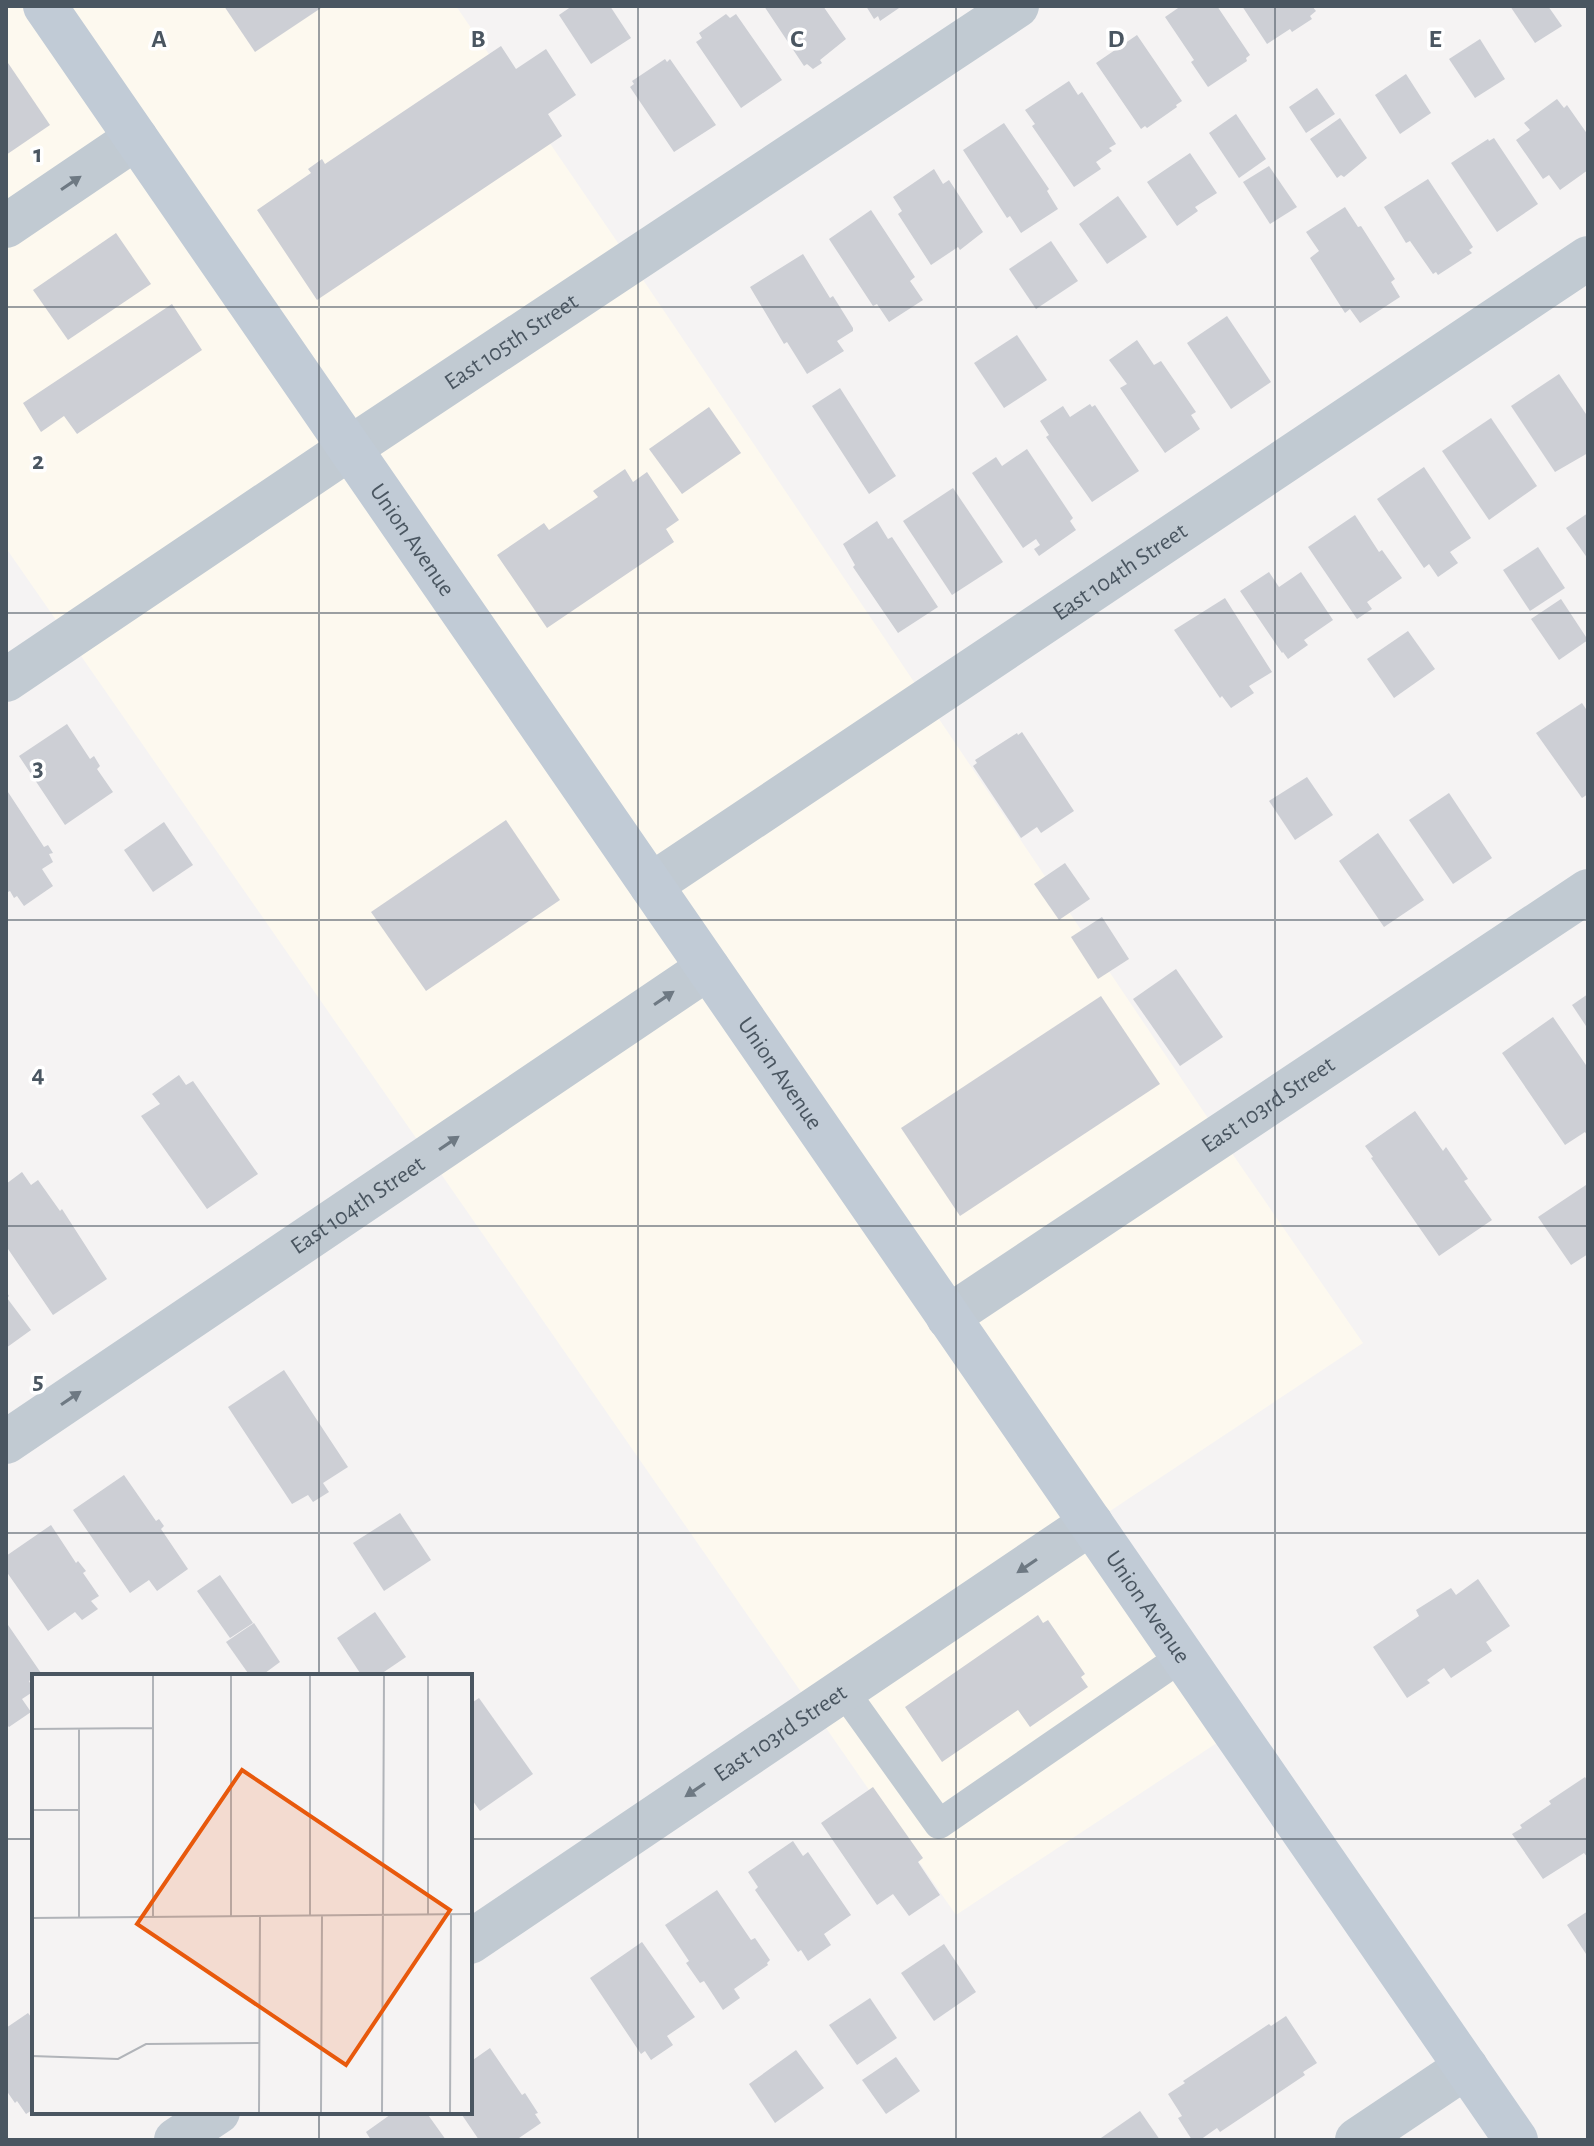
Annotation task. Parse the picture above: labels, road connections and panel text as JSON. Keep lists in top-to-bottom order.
{
  "streets": {
    "main road": ["Union Avenue"],
    "street": ["East 105th Street", "East 104th Street", "East 103rd Street"]
  },
  "crossings": [
    ["East 105th Street", "Union Avenue"],
    ["Union Avenue", "East 104th Street"],
    ["Union Avenue", "East 103rd Street"]
  ],
  "one_way": ["East 104th Street", "East 103rd Street"],
  "grid": {
    "columns": [
      "A",
      "B",
      "C",
      "D",
      "E"
    ],
    "rows": [
      "1",
      "2",
      "3",
      "4",
      "5"
    ]
  }
}
